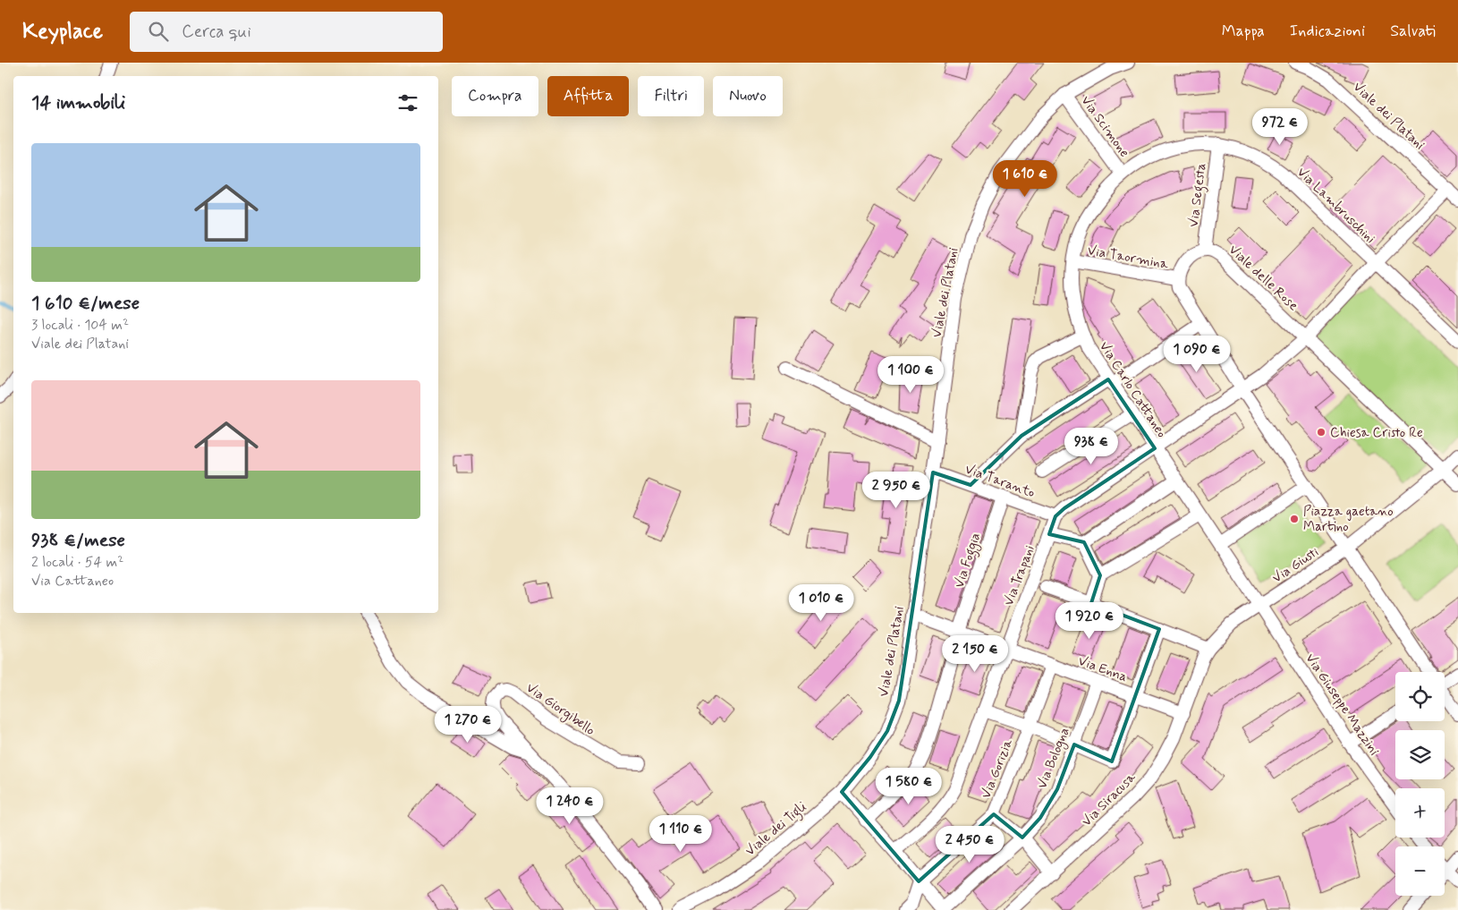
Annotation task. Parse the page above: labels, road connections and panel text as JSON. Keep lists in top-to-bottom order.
{
  "streets": {
    "street": [
      "Viale dei Platani",
      "Via Scimone",
      "Via Segesta",
      "Via Lambruschini",
      "Via Taormina",
      "Viale delle Rose",
      "Via Carlo Cattaneo",
      "Via Taranto",
      "Via Foggia",
      "Via Giusti",
      "Via Trapani",
      "Via Enna",
      "Via Giuseppe Mazzini",
      "Via Giorgibello",
      "Via Bologna",
      "Via Gorizia",
      "Via Siracusa",
      "Viale dei Tigli"
    ]
  },
  "crossings": [
    ["Viale dei Platani", "Via Scimone"],
    ["Viale dei Platani", "Via Taranto"],
    ["Viale dei Platani", "Via Enna"],
    ["Viale dei Platani", "Viale dei Tigli"],
    ["Via Scimone", "Via Lambruschini"],
    ["Via Scimone", "Via Carlo Cattaneo"],
    ["Via Segesta", "Via Lambruschini"],
    ["Via Segesta", "Viale delle Rose"],
    ["Via Lambruschini", "Via Carlo Cattaneo"],
    ["Via Taormina", "Via Carlo Cattaneo"],
    ["Viale delle Rose", "Via Giusti"],
    ["Via Carlo Cattaneo", "Via Giusti"],
    ["Via Carlo Cattaneo", "Via Giuseppe Mazzini"],
    ["Via Carlo Cattaneo", "Via Siracusa"],
    ["Via Taranto", "Via Foggia"],
    ["Via Taranto", "Via Trapani"],
    ["Via Foggia", "Via Enna"],
    ["Via Giusti", "Via Giuseppe Mazzini"],
    ["Via Giusti", "Via Siracusa"],
    ["Via Trapani", "Via Enna"],
    ["Via Enna", "Via Bologna"],
    ["Via Enna", "Via Gorizia"],
    ["Via Enna", "Via Siracusa"],
    ["Via Giuseppe Mazzini", "Via Siracusa"]
  ],
  "places": ["Chiesa Cristo Re", "Piazza gaetano Martino"],
  "page": {
    "header": "Keyplace",
    "search": "Cerca qui",
    "nav": ["Mappa", "Indicazioni", "Salvati"],
    "chip": [
      "Compra",
      "Affitta",
      "Filtri",
      "Nuovo"
    ],
    "heading": "14 immobili",
    "price": [
      "972 €",
      "1 610 €",
      "1 090 €",
      "1 100 €",
      "938 €",
      "2 950 €",
      "1 010 €",
      "1 920 €",
      "2 150 €",
      "1 270 €",
      "1 580 €",
      "1 240 €",
      "1 110 €",
      "2 450 €"
    ],
    "list": [
      {
        "name": "1 610 €/mese",
        "note": "3 locali · 104 m² · Viale dei Platani"
      },
      {
        "name": "938 €/mese",
        "note": "2 locali · 54 m² · Via Cattaneo"
      }
    ],
    "map_buttons": ["+", "−"]
  }
}
